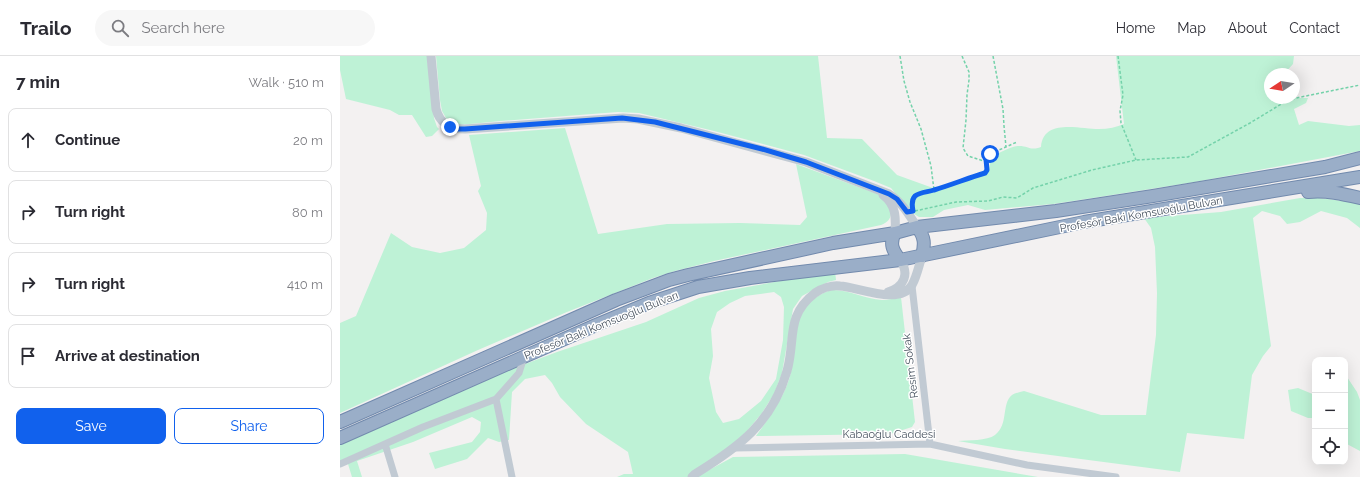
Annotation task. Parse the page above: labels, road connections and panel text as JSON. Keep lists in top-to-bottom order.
{
  "streets": {
    "highway": ["Profesör Baki Komsuoğlu Bulvarı"],
    "street": ["Resim Sokak", "Kabaoğlu Caddesi"]
  },
  "crossings": [
    ["Resim Sokak", "Kabaoğlu Caddesi"]
  ],
  "north": "left",
  "page": {
    "header": "Trailo",
    "search": "Search here",
    "nav": [
      "Home",
      "Map",
      "About",
      "Contact"
    ],
    "heading": ["7 min", "Walk · 510 m"],
    "list": [
      ["Continue", "20 m"],
      ["Turn right", "80 m"],
      ["Turn right", "410 m"],
      "Arrive at destination"
    ],
    "map_buttons": ["+", "−"],
    "buttons": ["Save", "Share"]
  }
}
